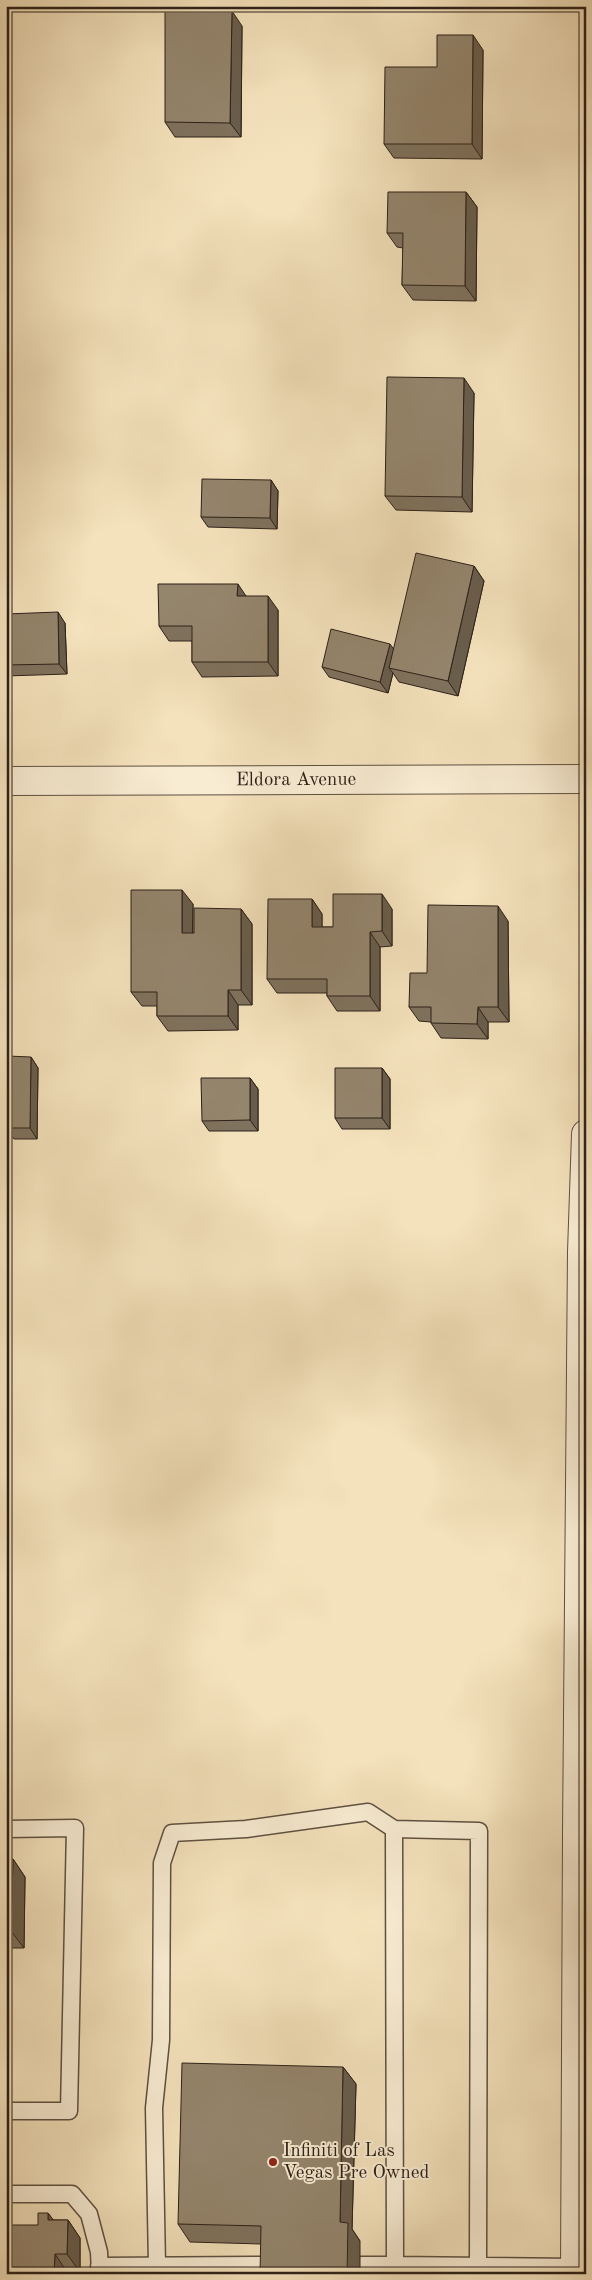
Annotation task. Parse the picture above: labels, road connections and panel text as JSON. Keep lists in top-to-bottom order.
{
  "streets": {
    "street": ["Eldora Avenue"]
  },
  "places": ["Infiniti of Las Vegas Pre Owned"]
}
